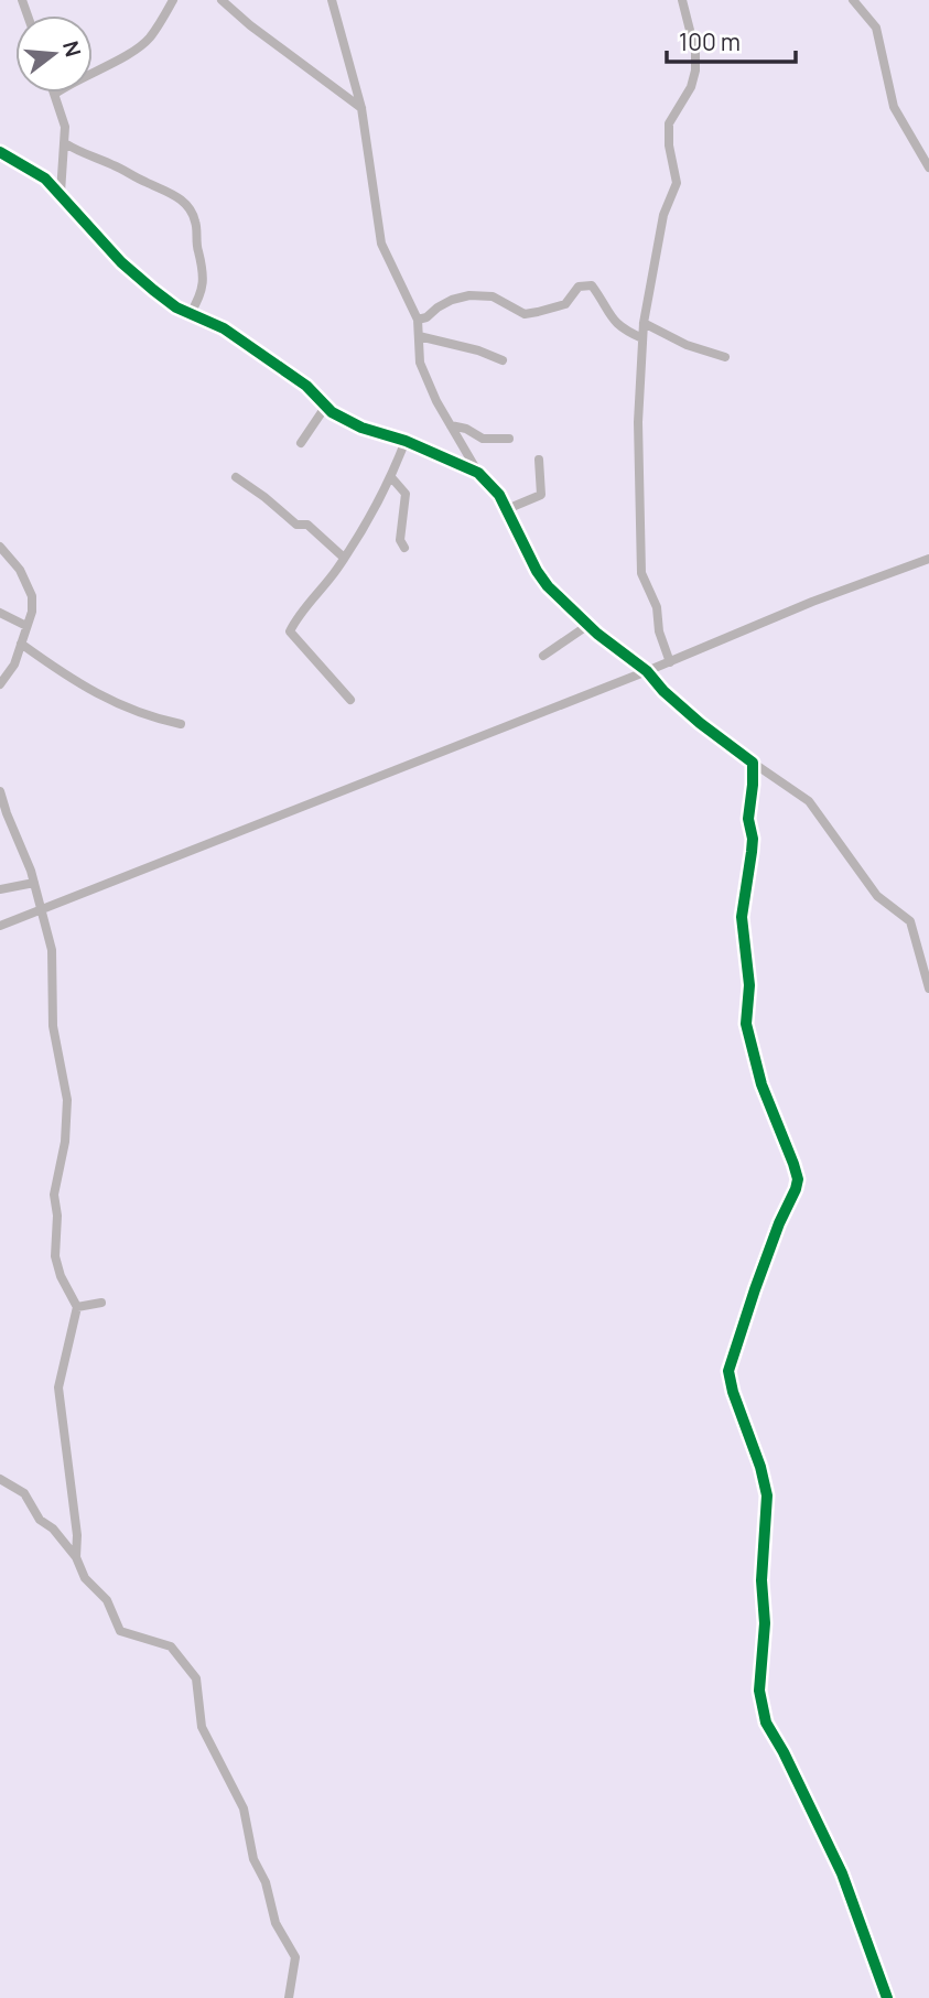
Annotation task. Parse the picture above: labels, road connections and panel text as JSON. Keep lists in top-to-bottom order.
{
  "scale_bar": "100 m",
  "north": "right"
}
